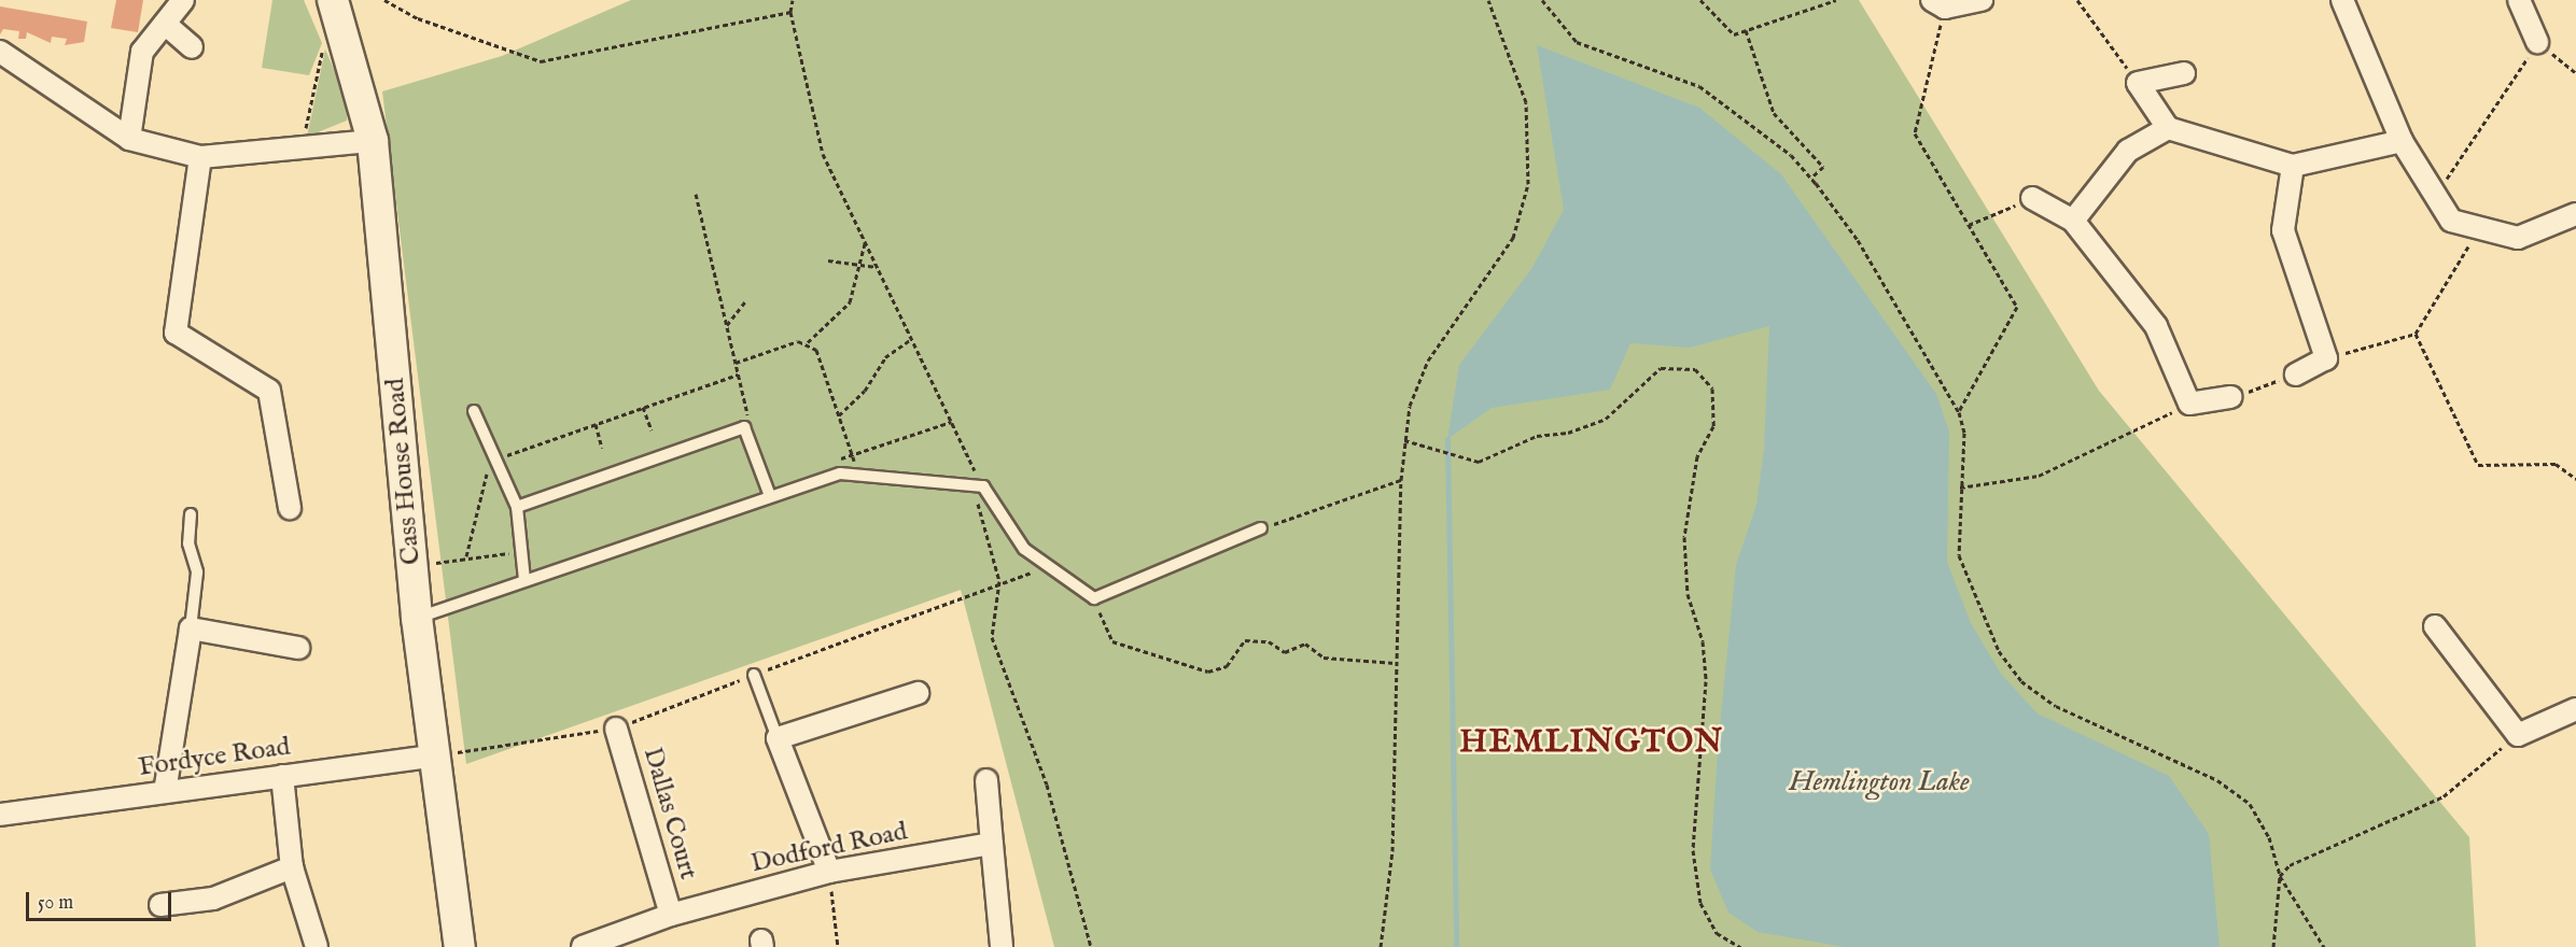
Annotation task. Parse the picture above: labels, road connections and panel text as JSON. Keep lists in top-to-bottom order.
{
  "streets": {
    "street": [
      "Cass House Road",
      "Fordyce Road",
      "Dallas Court",
      "Dodford Road"
    ]
  },
  "crossings": [
    ["Cass House Road", "Fordyce Road"],
    ["Dallas Court", "Dodford Road"]
  ],
  "districts": ["HEMLINGTON"],
  "water": ["Hemlington Lake"],
  "scale_bar": "50 m"
}
